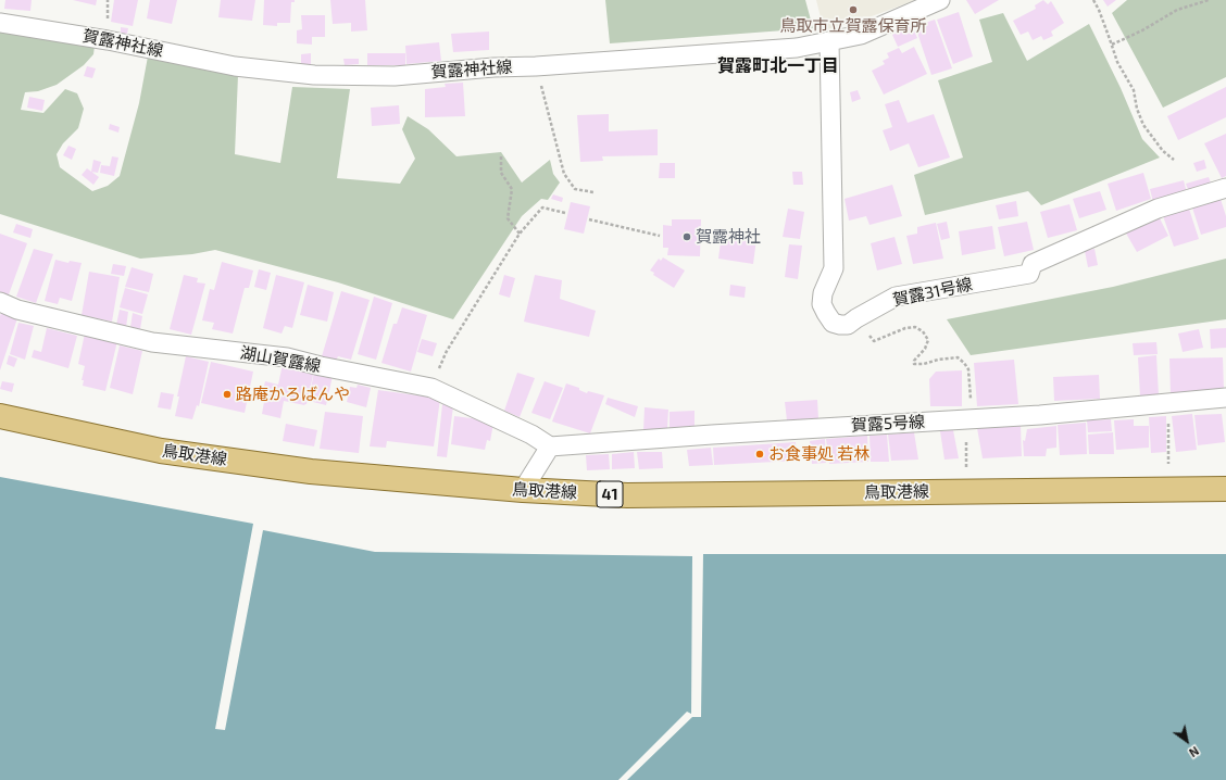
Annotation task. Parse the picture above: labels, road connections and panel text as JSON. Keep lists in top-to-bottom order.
{
  "streets": {
    "main road": ["鳥取港線", "41"],
    "street": [
      "賀露神社線",
      "賀露31号線",
      "湖山賀露線",
      "賀露5号線"
    ]
  },
  "crossings": [
    ["賀露神社線", "賀露31号線"],
    ["湖山賀露線", "賀露5号線"]
  ],
  "districts": ["賀露町北一丁目"],
  "places": [
    "鳥取市立賀露保育所",
    "賀露神社",
    "路庵かろばんや",
    "お食事処 若林"
  ],
  "north": "bottom right"
}
